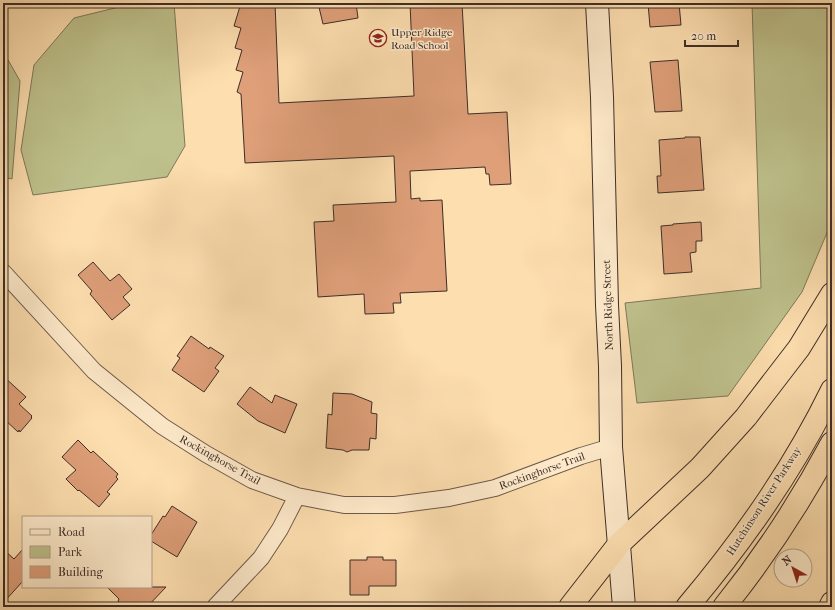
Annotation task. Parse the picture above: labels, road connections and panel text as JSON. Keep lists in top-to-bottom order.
{
  "streets": {
    "highway": ["Hutchinson River Parkway"],
    "street": ["North Ridge Street", "Rockinghorse Trail"]
  },
  "crossings": [
    ["North Ridge Street", "Rockinghorse Trail"]
  ],
  "places": {
    "school or university": ["Upper Ridge Road School"]
  },
  "legend": ["Road", "Park", "Building"],
  "scale_bar": "20 m",
  "north": "top left"
}
